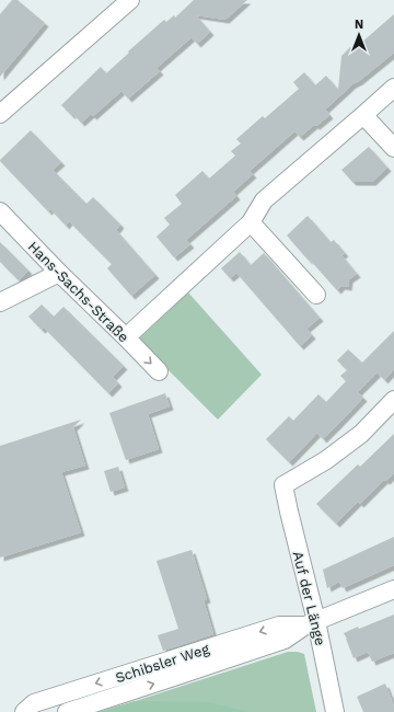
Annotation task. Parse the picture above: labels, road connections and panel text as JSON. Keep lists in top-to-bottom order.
{
  "streets": {
    "street": ["Hans-Sachs-Straße", "Auf der Länge", "Schibsler Weg"]
  },
  "crossings": [
    ["Auf der Länge", "Schibsler Weg"]
  ],
  "north": "top"
}
